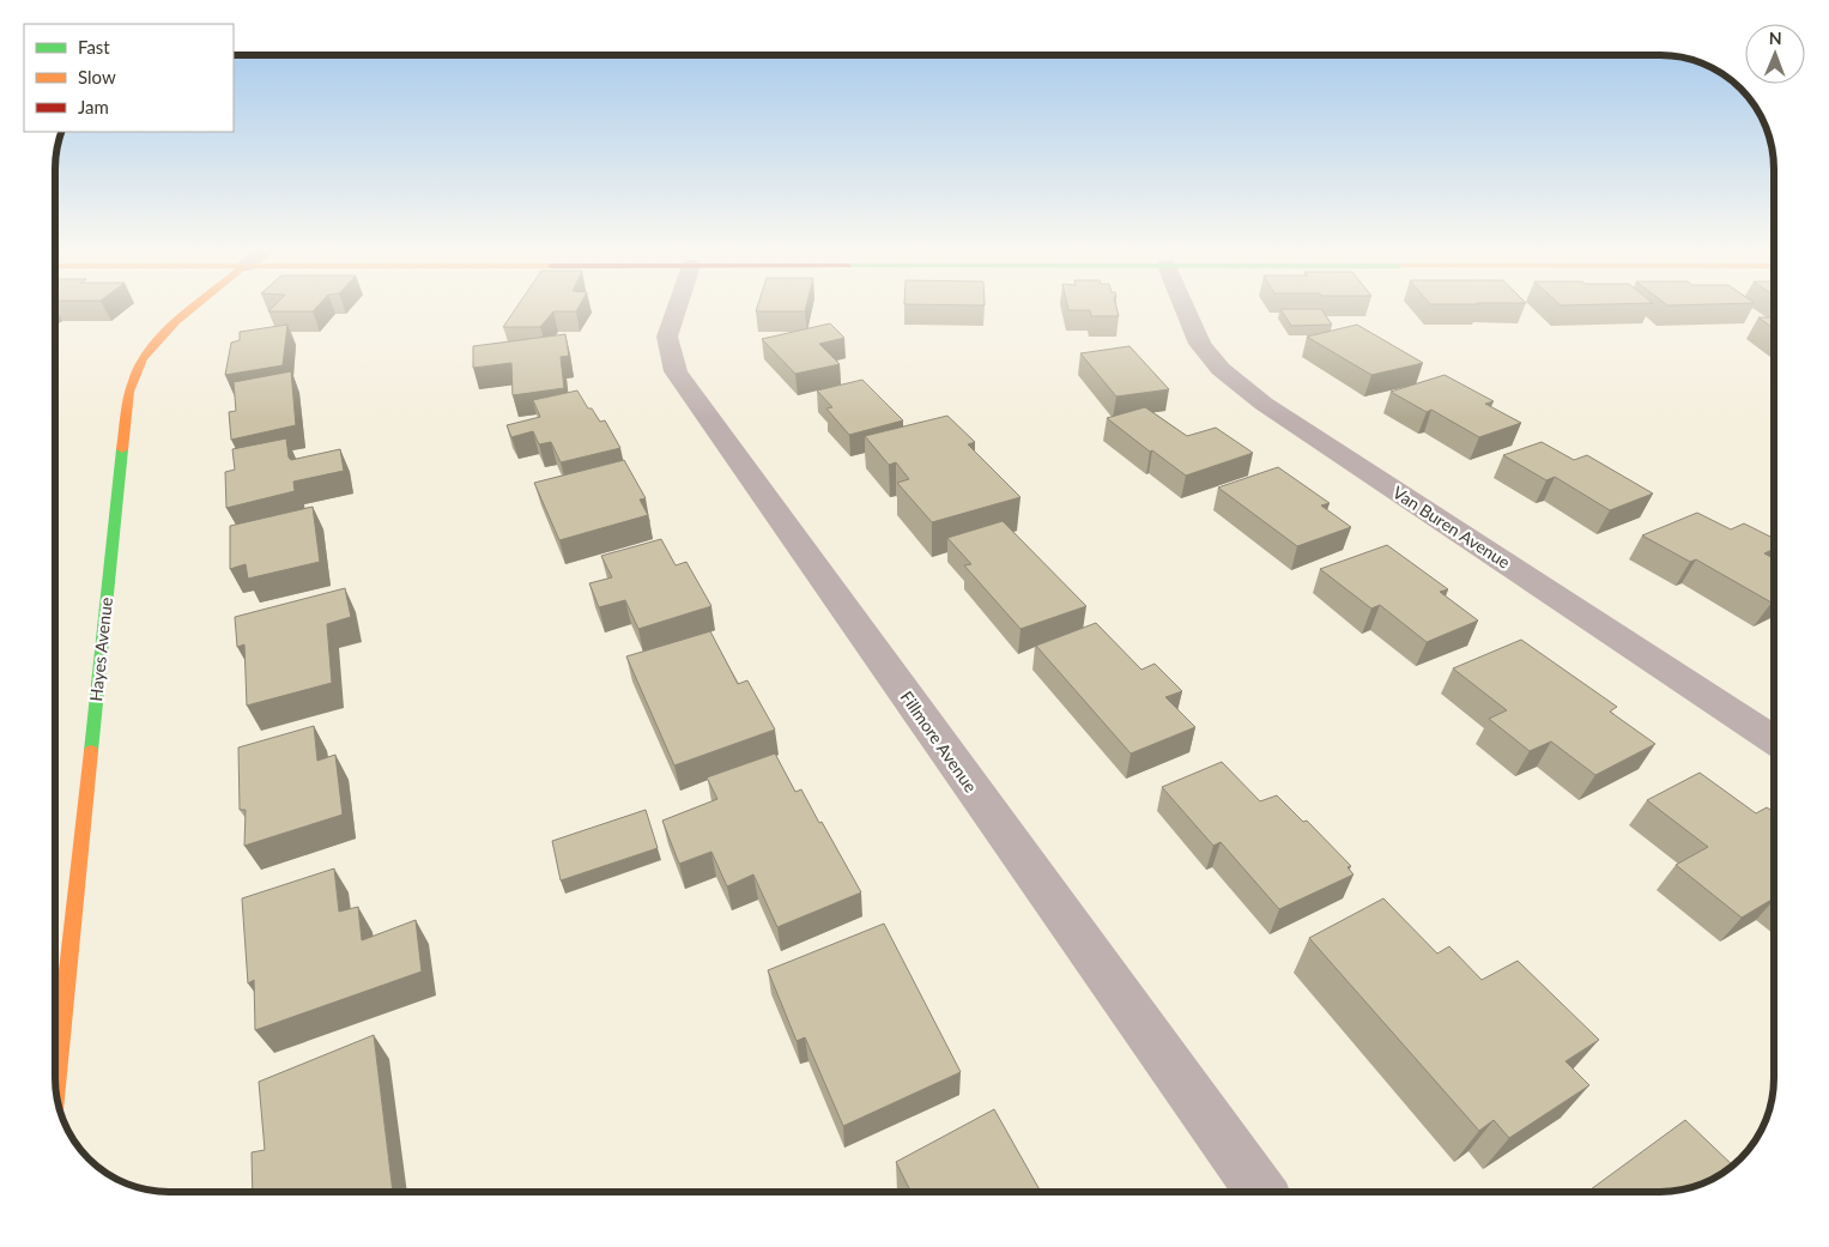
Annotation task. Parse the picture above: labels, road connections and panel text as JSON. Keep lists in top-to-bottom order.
{
  "streets": {
    "main road": ["Hayes Avenue"],
    "street": ["Van Buren Avenue", "Fillmore Avenue"]
  },
  "legend": ["Fast", "Slow", "Jam"],
  "north": "top"
}
